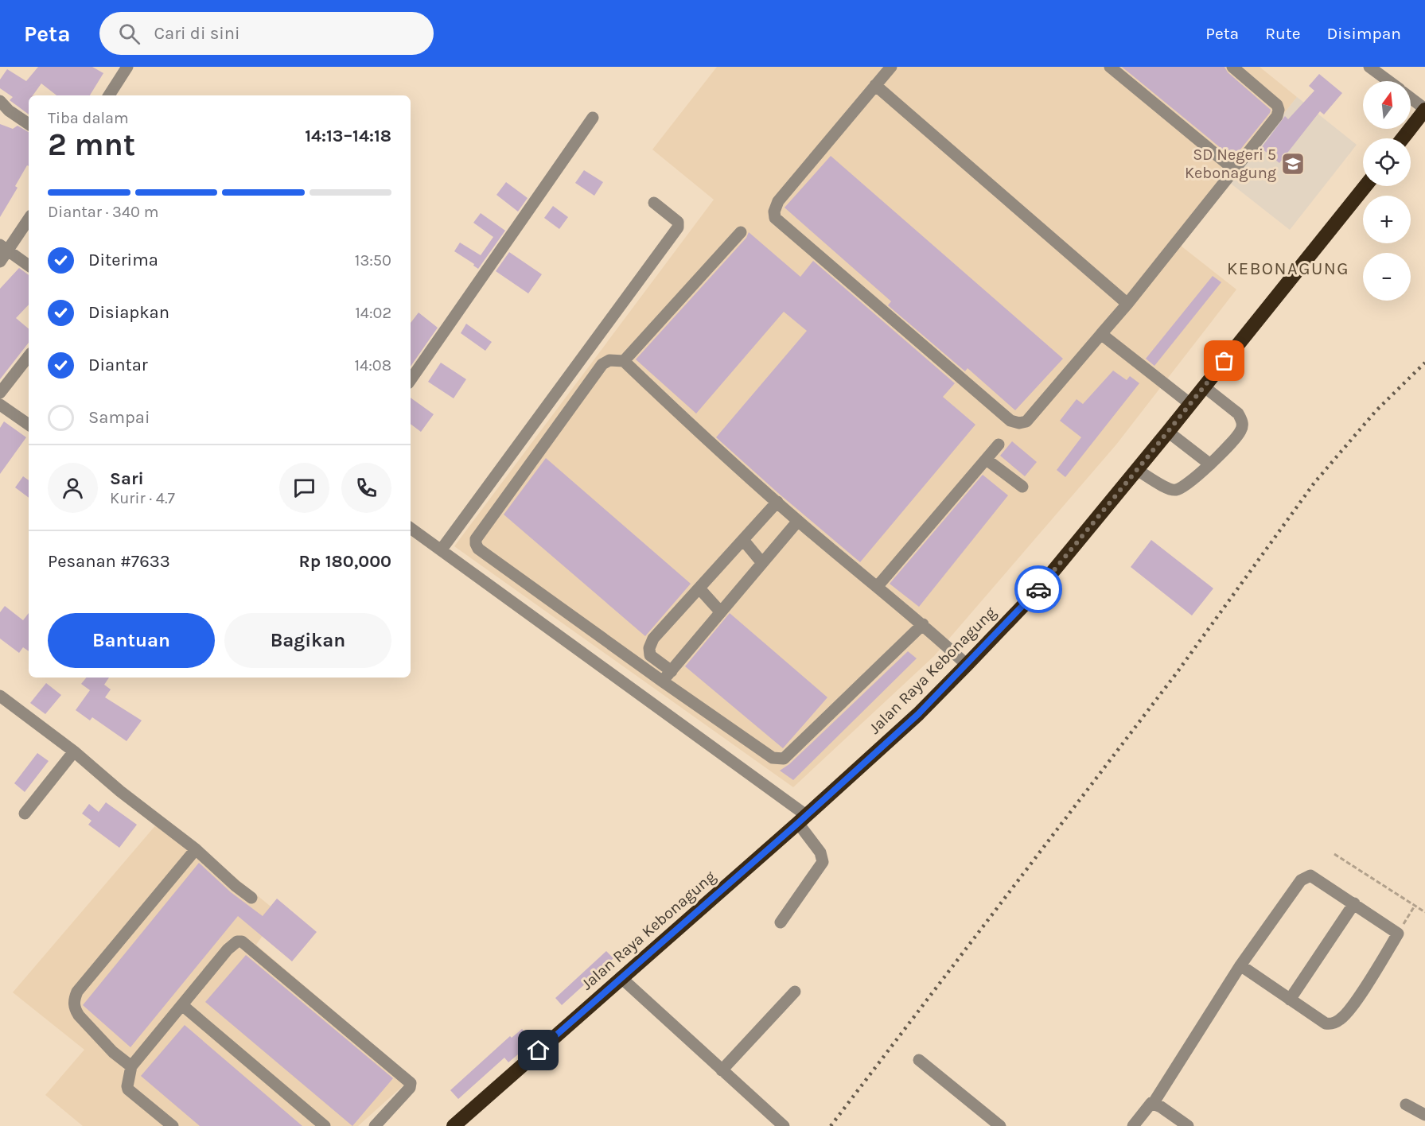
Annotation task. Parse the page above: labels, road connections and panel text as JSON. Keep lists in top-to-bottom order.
{
  "streets": {
    "highway": ["Jalan Raya Kebonagung"]
  },
  "districts": ["KEBONAGUNG"],
  "places": {
    "school or university": ["SD Negeri 5 Kebonagung"]
  },
  "north": "top",
  "page": {
    "header": "Peta",
    "search": "Cari di sini",
    "nav": ["Peta", "Rute", "Disimpan"],
    "map_buttons": ["+", "−"],
    "heading": ["2 mnt", "Tiba dalam", "14:13–14:18"],
    "panel": [
      "Sari",
      "Kurir · 4.7",
      "Pesanan #7633",
      "Rp 180,000"
    ],
    "bar": "Diantar · 340 m",
    "list": [
      ["Diterima", "13:50"],
      ["Disiapkan", "14:02"],
      ["Diantar", "14:08"],
      "Sampai"
    ],
    "buttons": ["Bantuan", "Bagikan"]
  }
}
